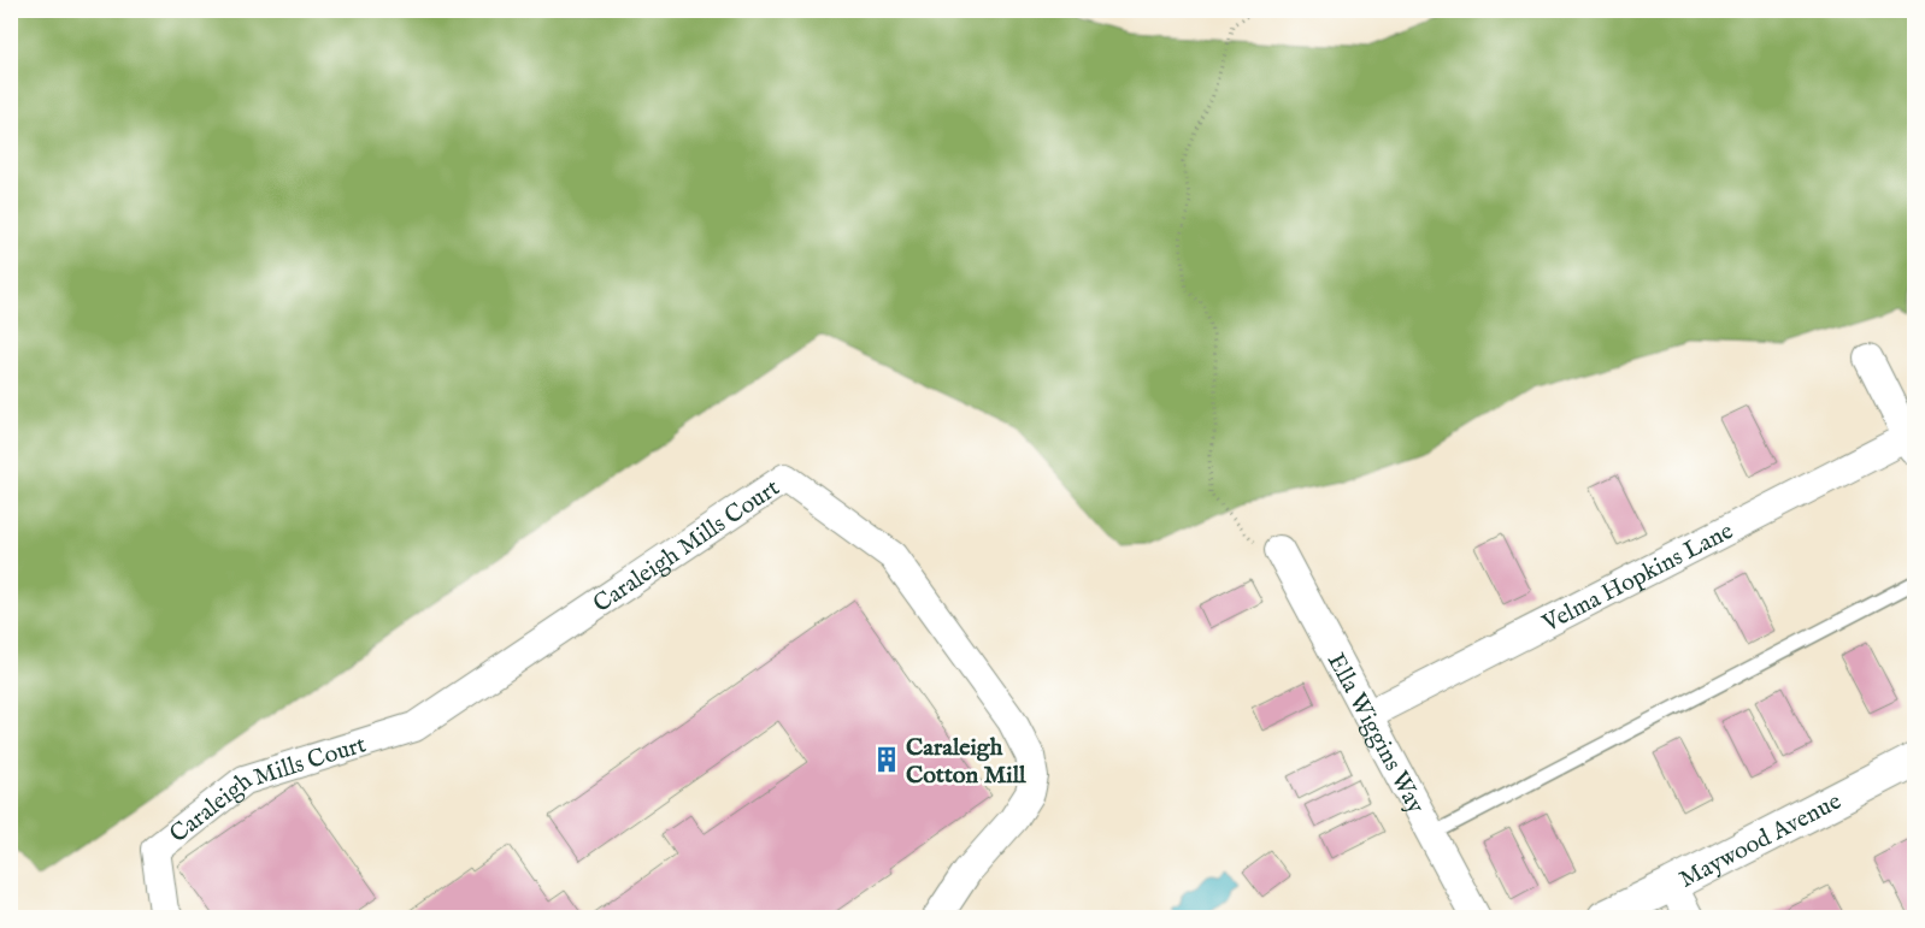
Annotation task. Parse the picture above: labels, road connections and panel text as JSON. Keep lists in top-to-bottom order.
{
  "streets": {
    "main road": ["Maywood Avenue"],
    "street": ["Caraleigh Mills Court", "Velma Hopkins Lane", "Ella Wiggins Way"]
  },
  "crossings": [
    ["Velma Hopkins Lane", "Ella Wiggins Way"]
  ],
  "places": {
    "building": ["Caraleigh Cotton Mill"]
  }
}
